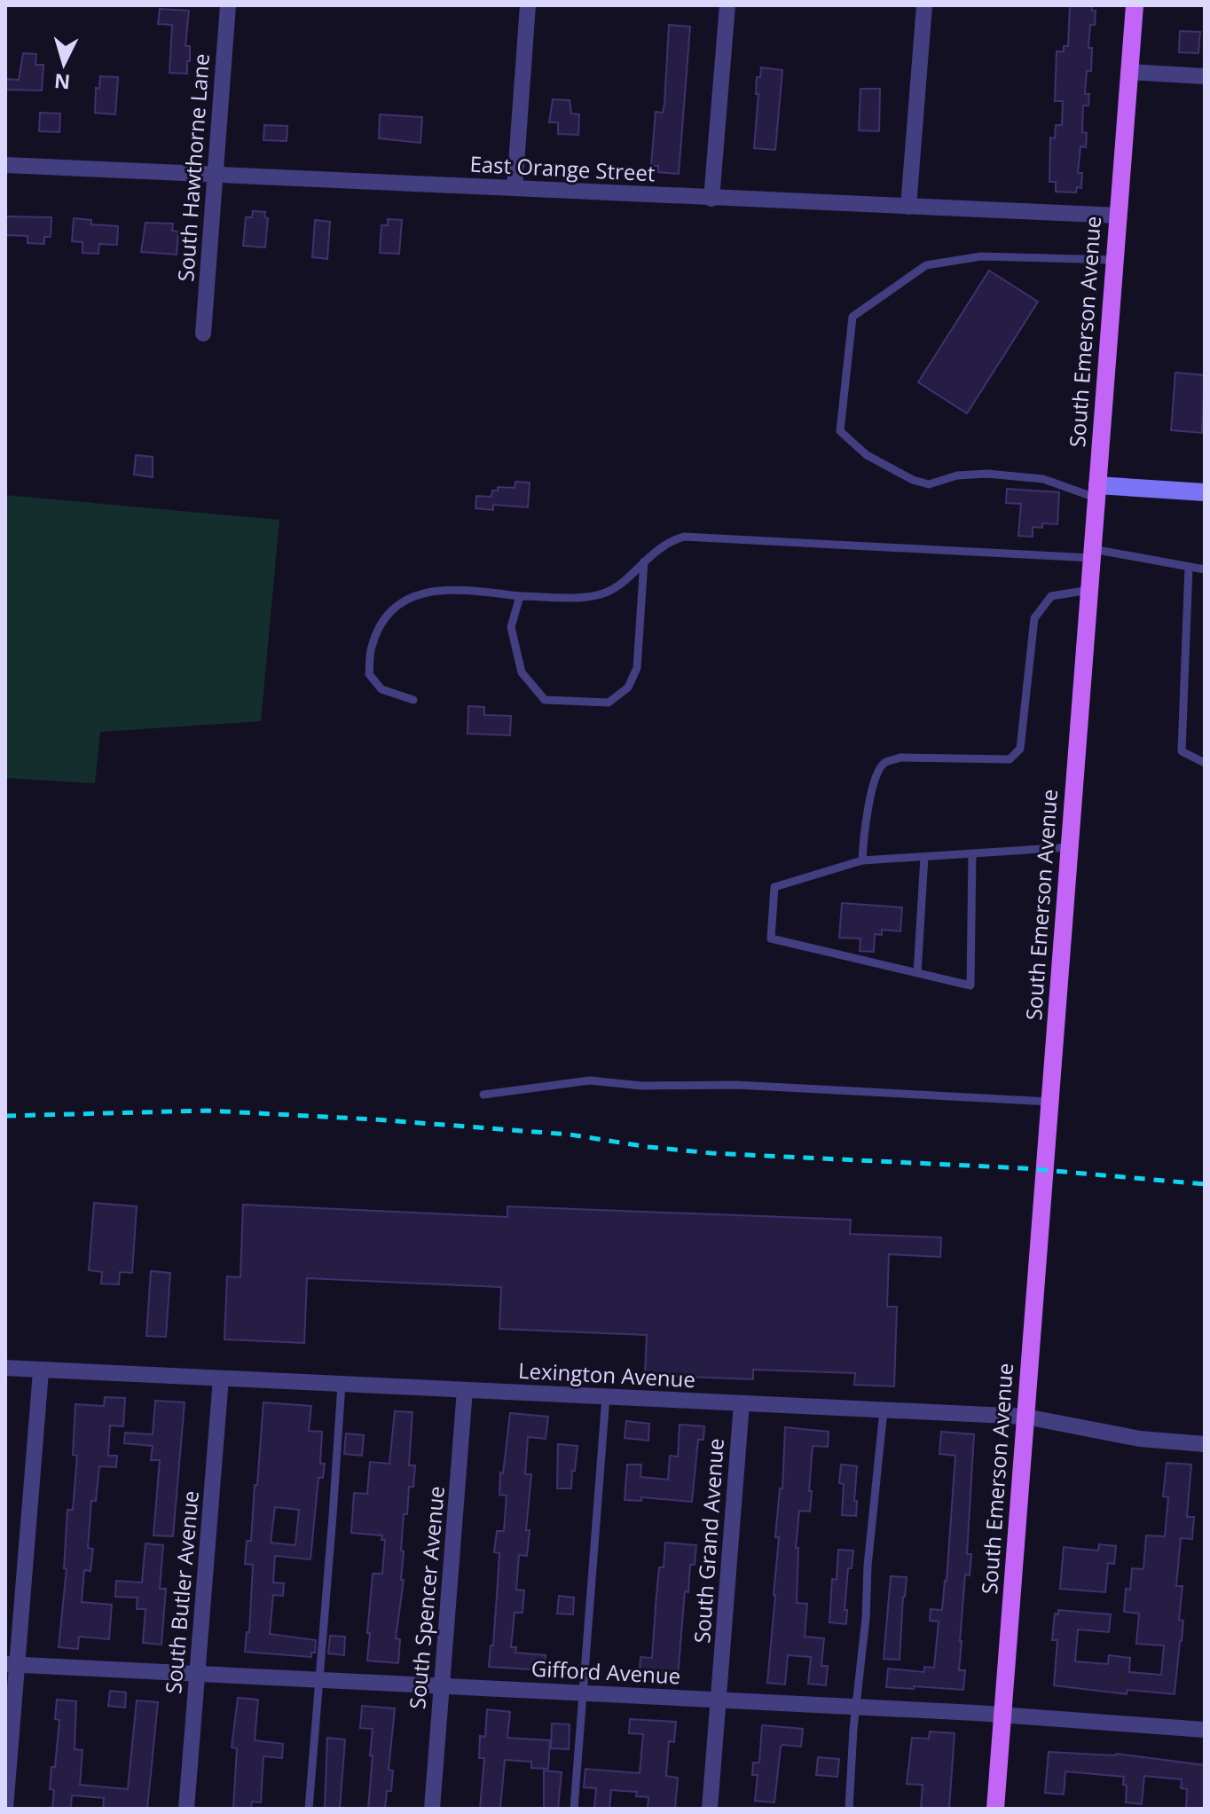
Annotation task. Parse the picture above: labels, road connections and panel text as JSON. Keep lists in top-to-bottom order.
{
  "streets": {
    "main road": ["South Emerson Avenue"],
    "street": [
      "South Hawthorne Lane",
      "East Orange Street",
      "Lexington Avenue",
      "South Grand Avenue",
      "South Butler Avenue",
      "South Spencer Avenue",
      "Gifford Avenue"
    ]
  },
  "crossings": [
    ["South Hawthorne Lane", "East Orange Street"],
    ["East Orange Street", "South Emerson Avenue"],
    ["South Emerson Avenue", "Lexington Avenue"],
    ["South Emerson Avenue", "Gifford Avenue"],
    ["Lexington Avenue", "South Grand Avenue"],
    ["Lexington Avenue", "South Butler Avenue"],
    ["Lexington Avenue", "South Spencer Avenue"],
    ["South Grand Avenue", "Gifford Avenue"],
    ["South Butler Avenue", "Gifford Avenue"],
    ["South Spencer Avenue", "Gifford Avenue"]
  ],
  "north": "bottom"
}
